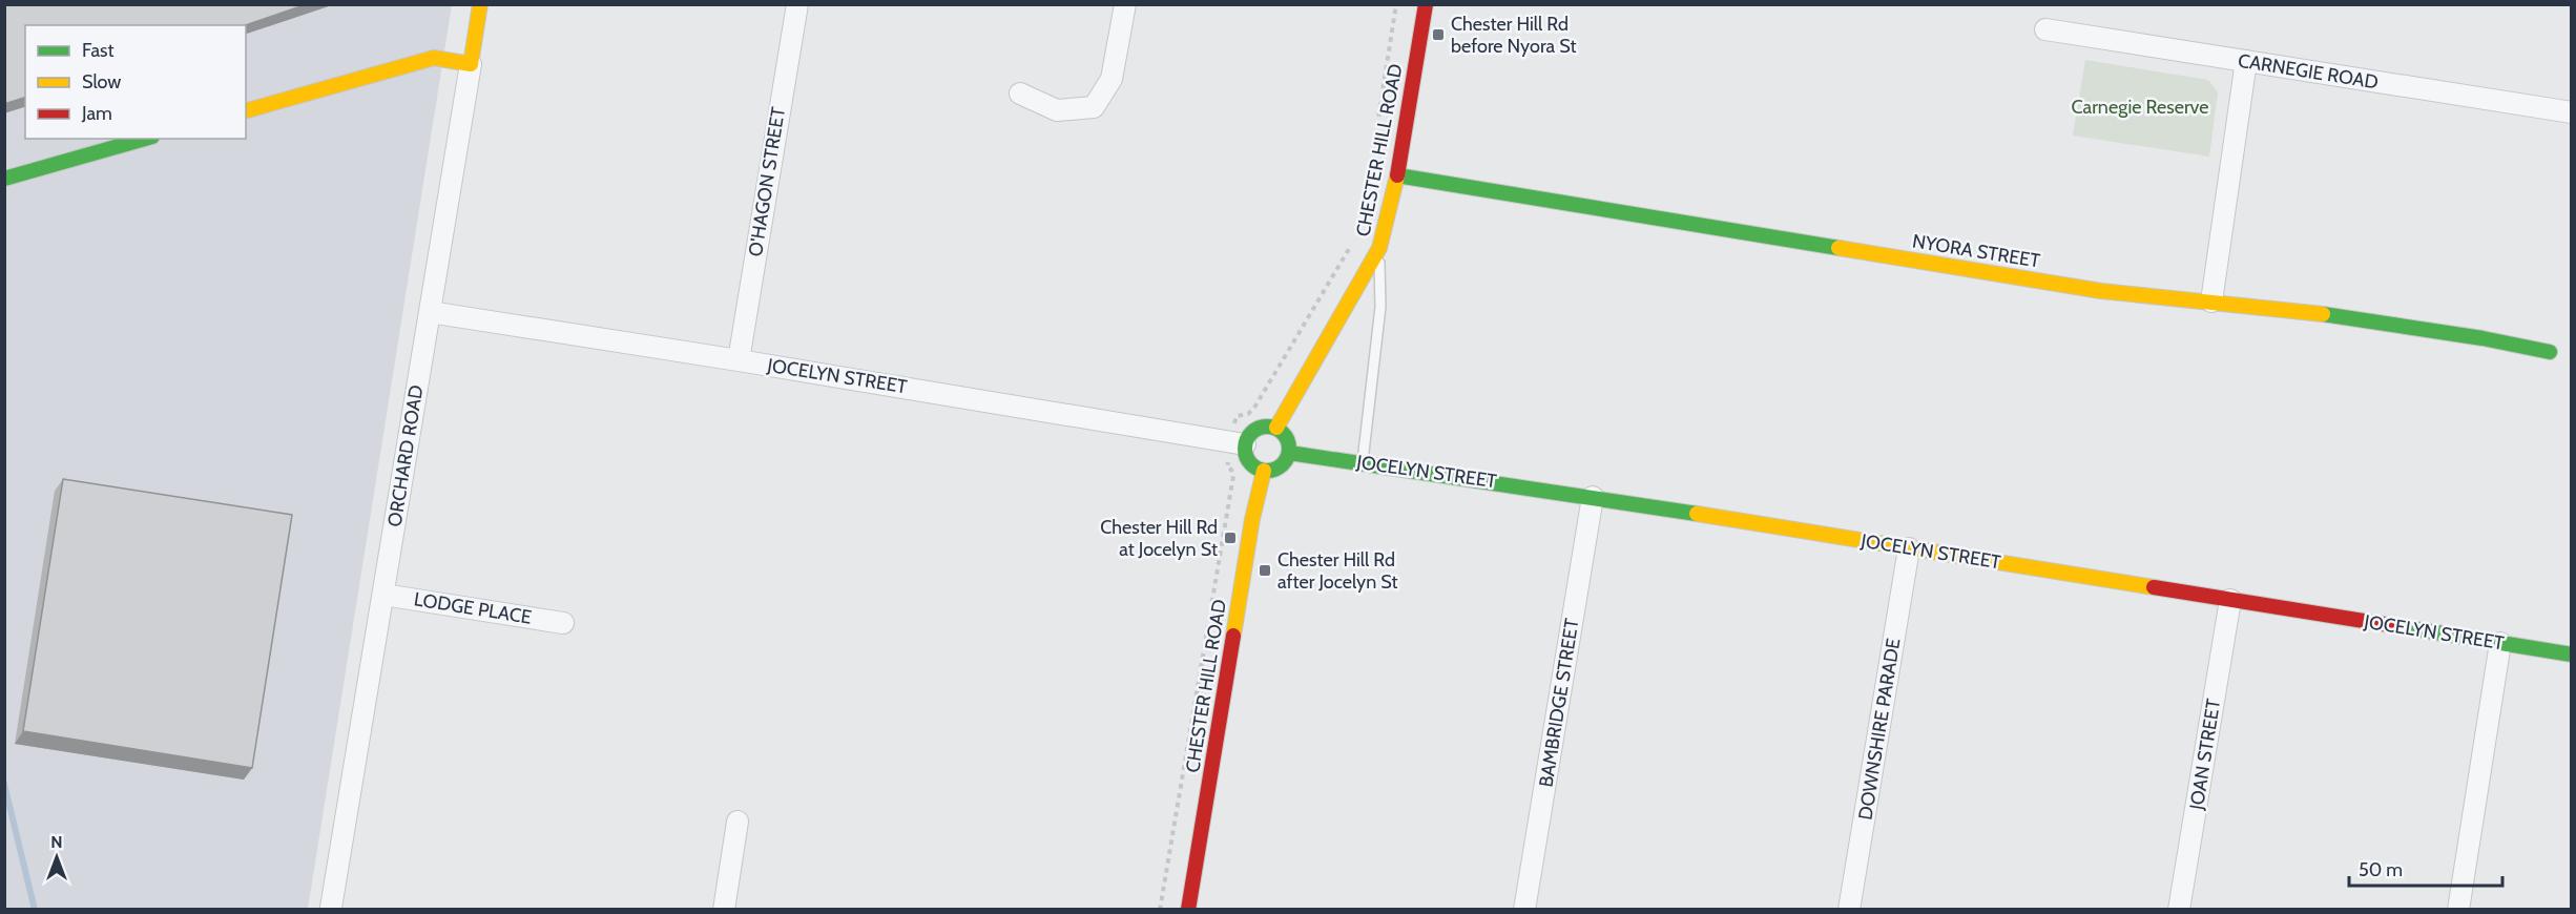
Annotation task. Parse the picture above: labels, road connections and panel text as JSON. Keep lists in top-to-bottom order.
{
  "streets": {
    "street": [
      "CARNEGIE ROAD",
      "CHESTER HILL ROAD",
      "O'HAGON STREET",
      "NYORA STREET",
      "JOCELYN STREET",
      "ORCHARD ROAD",
      "LODGE PLACE",
      "BAMBRIDGE STREET",
      "DOWNSHIRE PARADE",
      "JOAN STREET"
    ]
  },
  "crossings": [
    ["CHESTER HILL ROAD", "NYORA STREET"],
    ["CHESTER HILL ROAD", "JOCELYN STREET"],
    ["O'HAGON STREET", "JOCELYN STREET"],
    ["JOCELYN STREET", "ORCHARD ROAD"],
    ["JOCELYN STREET", "BAMBRIDGE STREET"],
    ["JOCELYN STREET", "DOWNSHIRE PARADE"],
    ["JOCELYN STREET", "JOAN STREET"],
    ["ORCHARD ROAD", "LODGE PLACE"]
  ],
  "parks": ["Carnegie Reserve"],
  "places": {
    "transit": ["Chester Hill Rd before Nyora St", "Chester Hill Rd at Jocelyn St", "Chester Hill Rd after Jocelyn St"]
  },
  "legend": ["Fast", "Slow", "Jam"],
  "scale_bar": "50 m",
  "north": "top"
}
